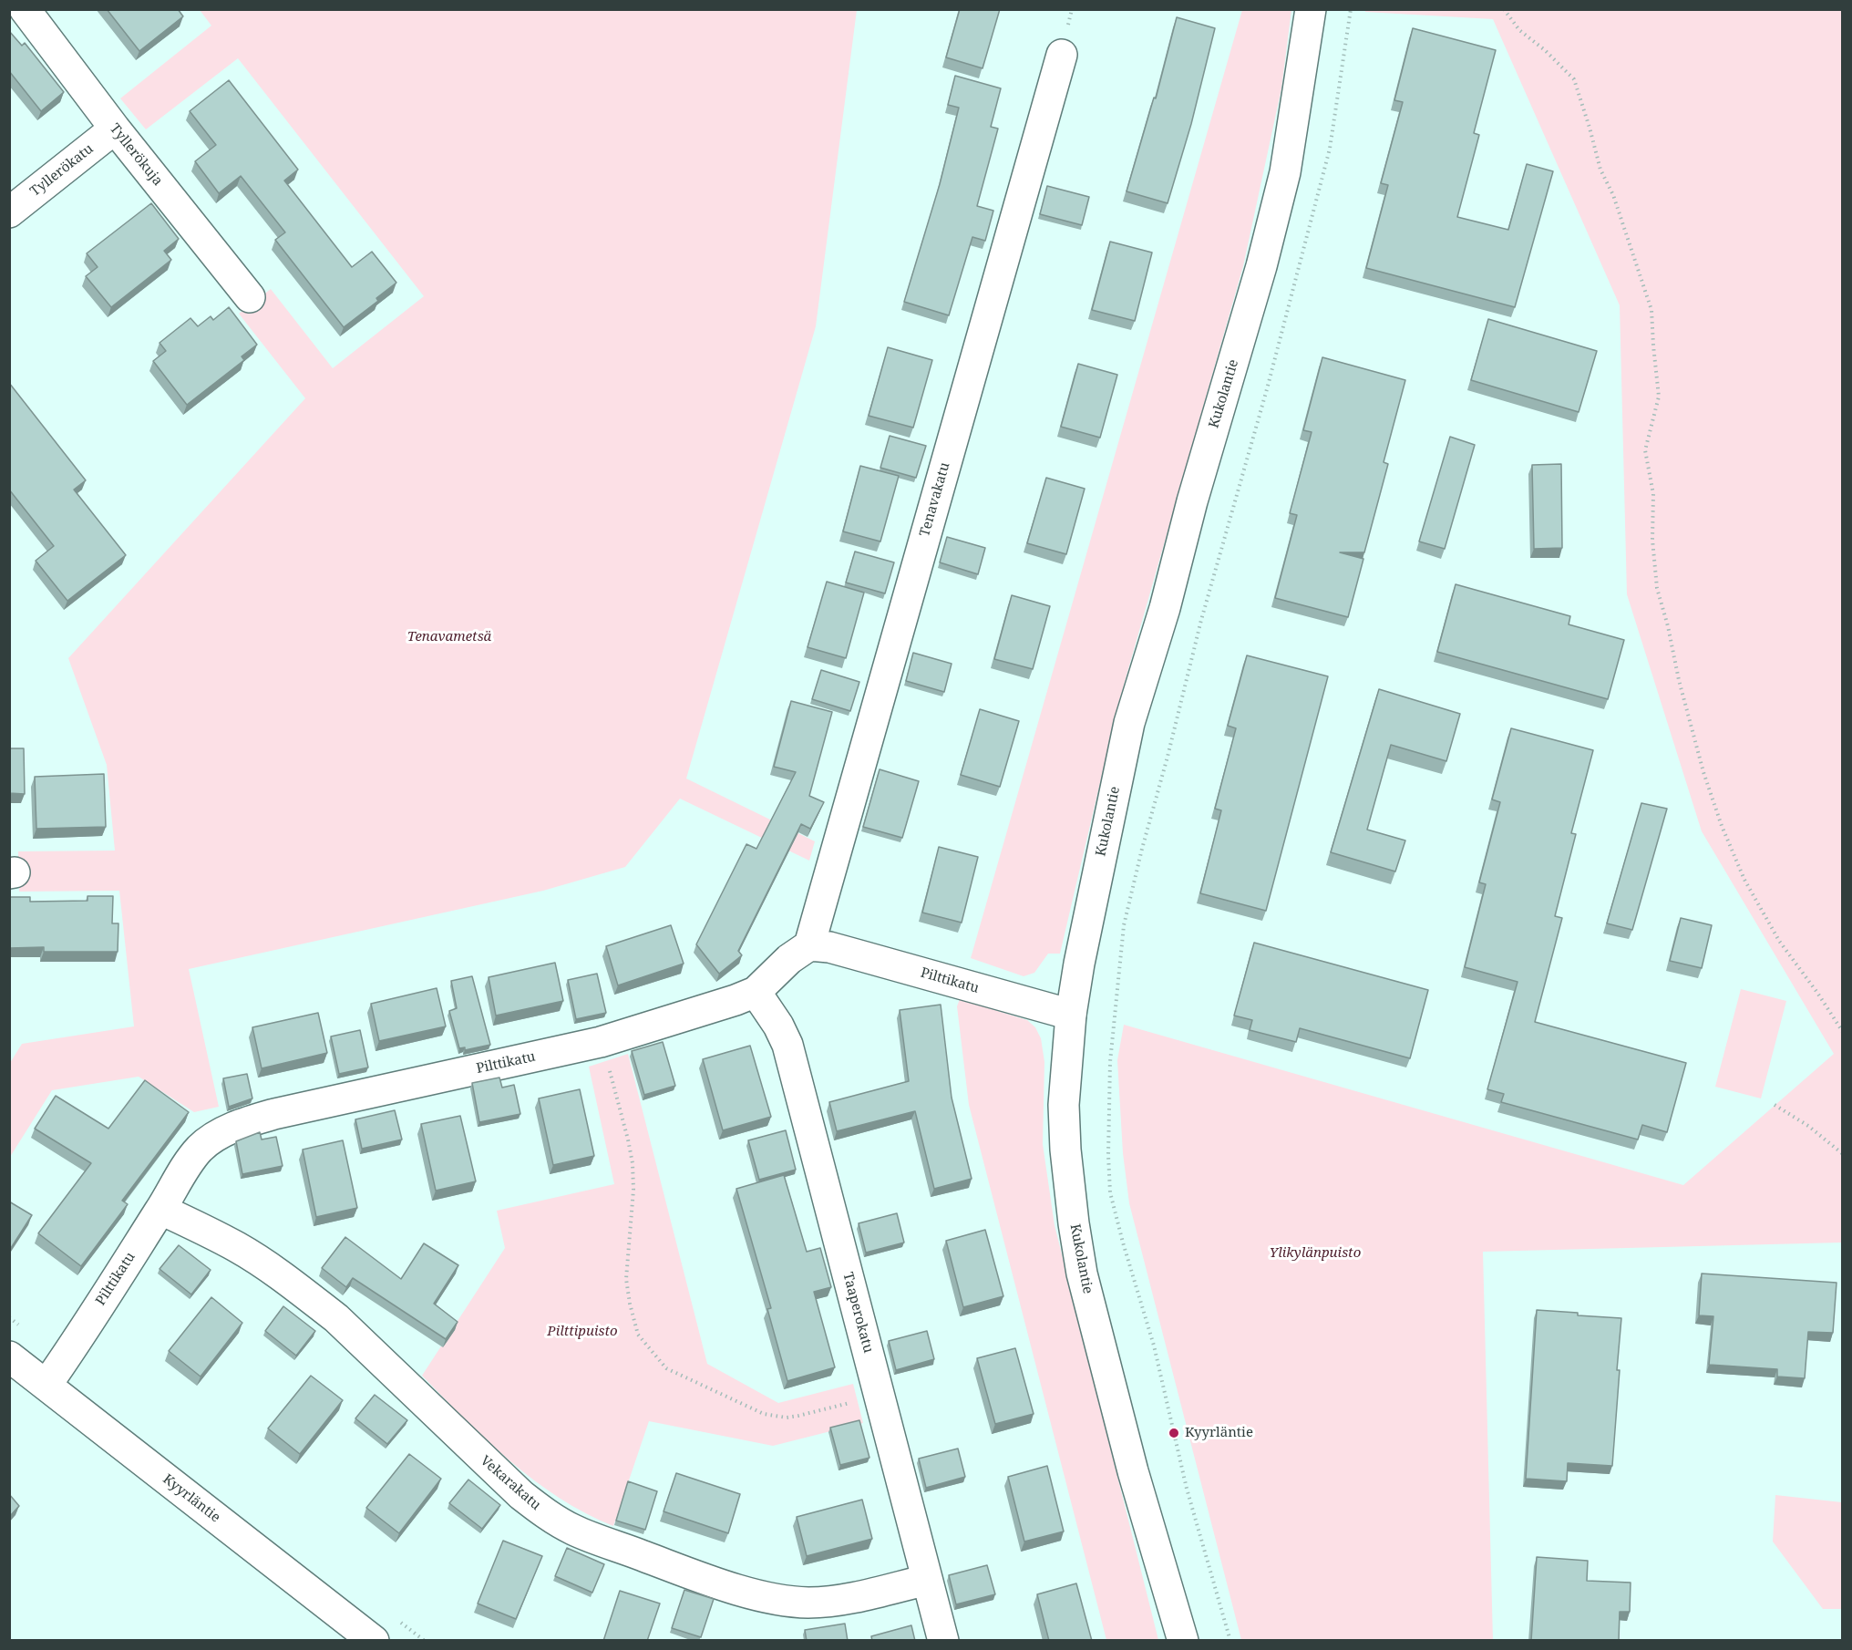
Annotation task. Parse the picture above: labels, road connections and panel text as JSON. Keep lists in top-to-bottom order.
{
  "streets": {
    "street": [
      "Tyllerökuja",
      "Tyllerökatu",
      "Kukolantie",
      "Tenavakatu",
      "Pilttikatu",
      "Taaperokatu",
      "Vekarakatu",
      "Kyyrläntie"
    ]
  },
  "crossings": [
    ["Tyllerökuja", "Tyllerökatu"],
    ["Kukolantie", "Pilttikatu"],
    ["Tenavakatu", "Pilttikatu"],
    ["Pilttikatu", "Taaperokatu"],
    ["Pilttikatu", "Vekarakatu"],
    ["Pilttikatu", "Kyyrläntie"],
    ["Taaperokatu", "Vekarakatu"]
  ],
  "parks": ["Tenavametsä", "Ylikylänpuisto", "Pilttipuisto"],
  "places": ["Kyyrläntie"]
}
